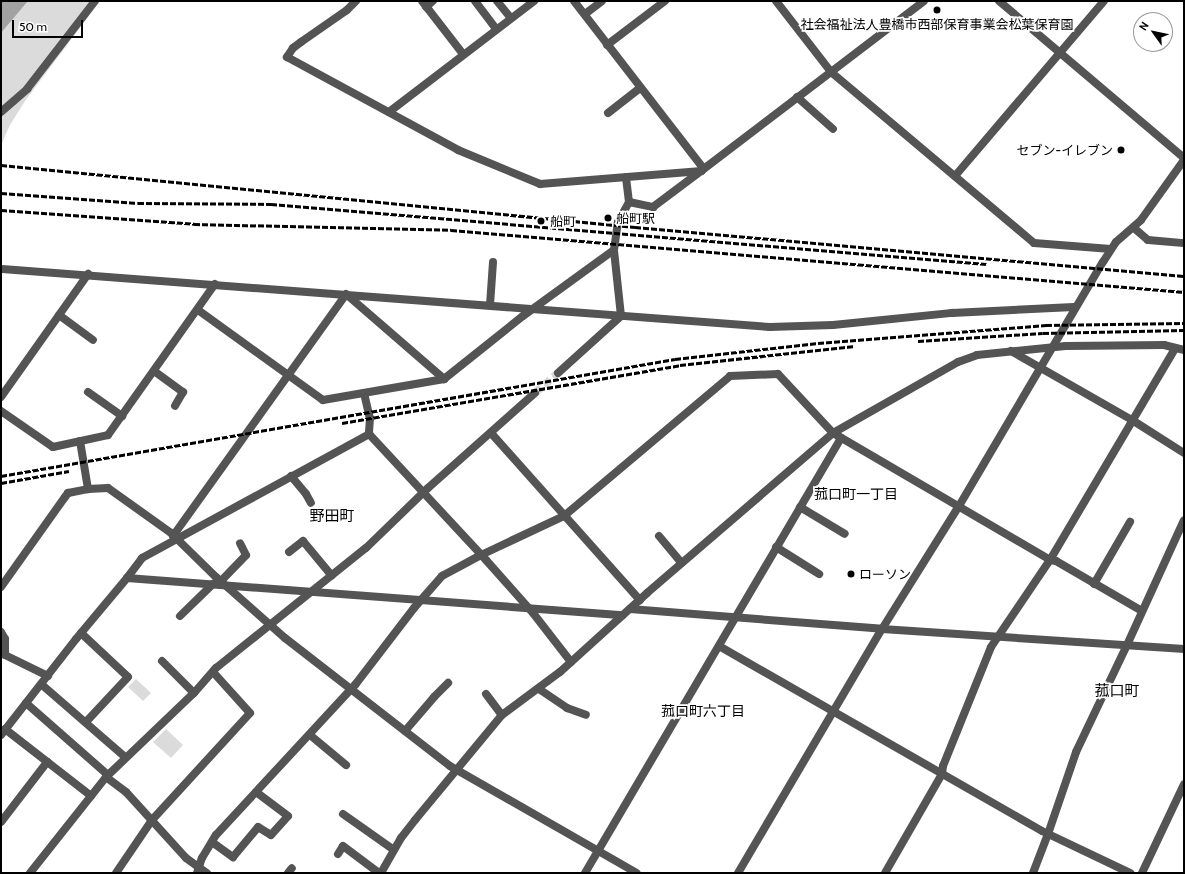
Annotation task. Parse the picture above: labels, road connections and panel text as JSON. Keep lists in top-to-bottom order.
{
  "districts": [
    "菰口町一丁目",
    "野田町",
    "菰口町",
    "菰口町六丁目"
  ],
  "places": [
    "社会福祉法人豊橋市西部保育事業会松葉保育園",
    "セブン-イレブン",
    "船町駅",
    "船町",
    "ローソン"
  ],
  "scale_bar": "50 m",
  "north": "top left"
}
